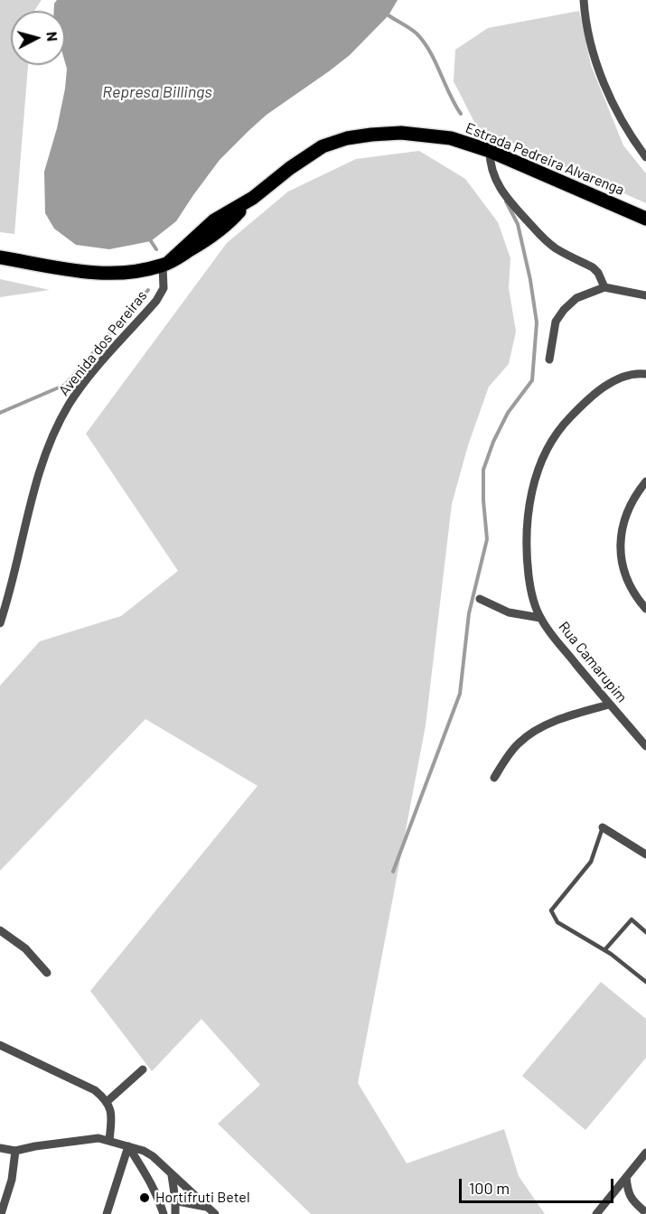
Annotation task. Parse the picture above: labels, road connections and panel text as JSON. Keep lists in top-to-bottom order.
{
  "streets": {
    "main road": ["Estrada Pedreira Alvarenga"],
    "street": ["Avenida dos Pereiras", "Rua Camarupim"]
  },
  "crossings": [
    ["Estrada Pedreira Alvarenga", "Avenida dos Pereiras"]
  ],
  "water": ["Represa Billings"],
  "places": ["Hortifruti Betel"],
  "scale_bar": "100 m",
  "north": "right"
}
